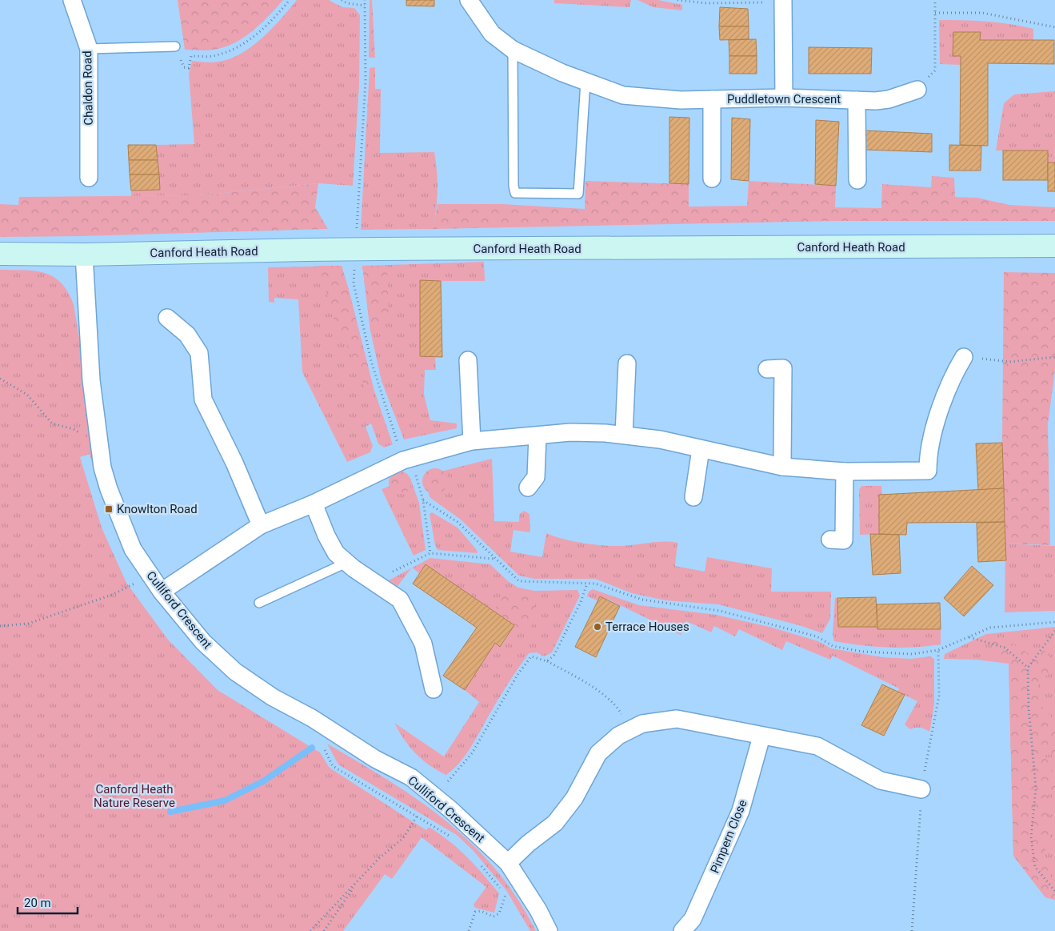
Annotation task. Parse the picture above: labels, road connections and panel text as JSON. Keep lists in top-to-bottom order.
{
  "streets": {
    "main road": ["Canford Heath Road"],
    "street": [
      "Chaldon Road",
      "Puddletown Crescent",
      "Culliford Crescent",
      "Pimpern Close"
    ]
  },
  "crossings": [
    ["Canford Heath Road", "Culliford Crescent"]
  ],
  "parks": ["Canford Heath Nature Reserve"],
  "places": {
    "transit": ["Knowlton Road"],
    "other": ["Terrace Houses"]
  },
  "scale_bar": "20 m"
}
